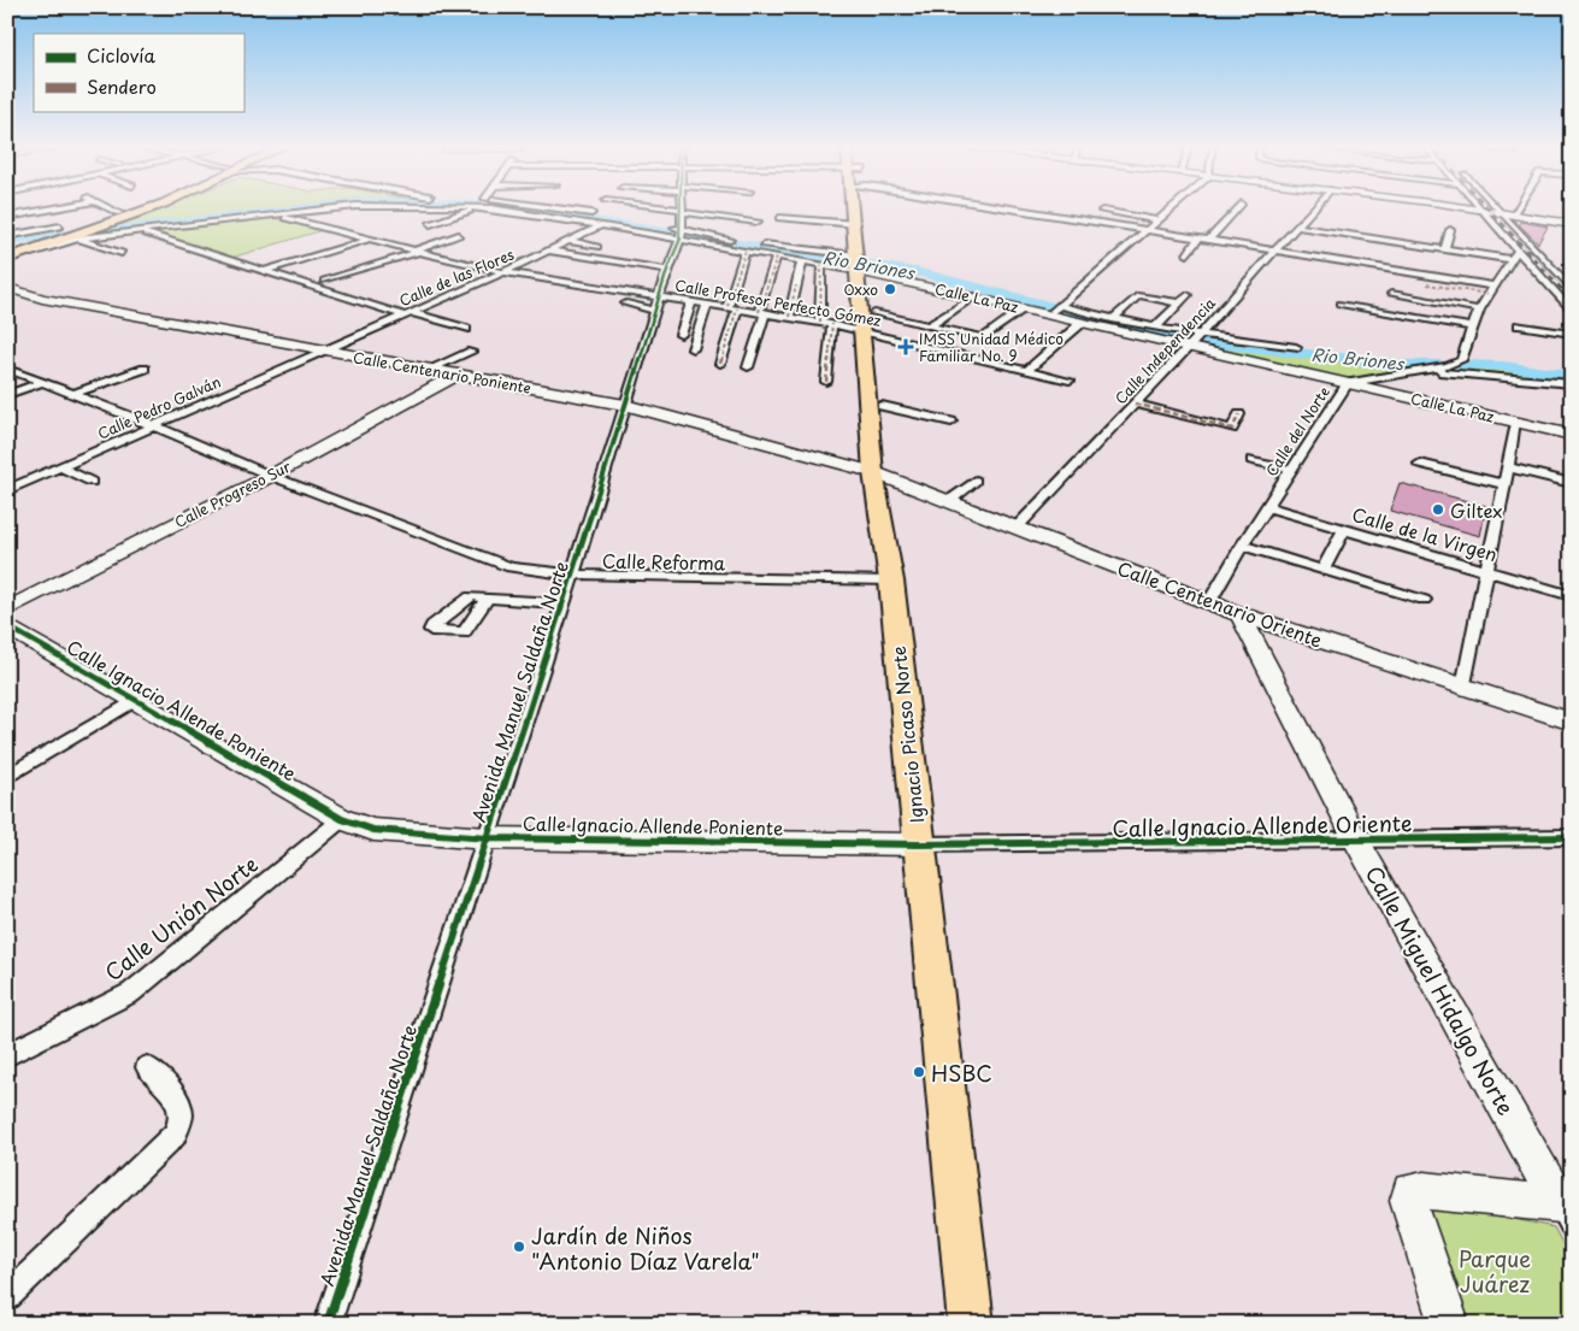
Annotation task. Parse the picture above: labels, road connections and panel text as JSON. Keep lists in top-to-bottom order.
{
  "streets": {
    "main road": [
      "Calle La Paz",
      "Calle Centenario Poniente",
      "Calle Progreso Sur",
      "Calle Centenario Oriente",
      "Calle Ignacio Allende Poniente",
      "Ignacio Picaso Norte",
      "Calle Miguel Hidalgo Norte"
    ],
    "street": [
      "Calle de las Flores",
      "Calle Profesor Perfecto Gómez",
      "Calle Independencia",
      "Calle Pedro Galván",
      "Calle del Norte",
      "Calle de la Virgen",
      "Calle Reforma",
      "Avenida Manuel Saldaña Norte",
      "Calle Ignacio Allende Oriente",
      "Calle Unión Norte"
    ]
  },
  "crossings": [
    ["Calle de las Flores", "Calle La Paz"],
    ["Calle de las Flores", "Calle Profesor Perfecto Gómez"],
    ["Calle de las Flores", "Calle Centenario Poniente"],
    ["Calle de las Flores", "Calle Pedro Galván"],
    ["Calle La Paz", "Calle Profesor Perfecto Gómez"],
    ["Calle La Paz", "Calle Independencia"],
    ["Calle La Paz", "Calle del Norte"],
    ["Calle La Paz", "Avenida Manuel Saldaña Norte"],
    ["Calle La Paz", "Ignacio Picaso Norte"],
    ["Calle Profesor Perfecto Gómez", "Avenida Manuel Saldaña Norte"],
    ["Calle Profesor Perfecto Gómez", "Ignacio Picaso Norte"],
    ["Calle Independencia", "Calle Centenario Oriente"],
    ["Calle Centenario Poniente", "Calle Pedro Galván"],
    ["Calle Centenario Poniente", "Calle Progreso Sur"],
    ["Calle Centenario Poniente", "Calle Centenario Oriente"],
    ["Calle Centenario Poniente", "Avenida Manuel Saldaña Norte"],
    ["Calle Centenario Poniente", "Ignacio Picaso Norte"],
    ["Calle Pedro Galván", "Calle Reforma"],
    ["Calle del Norte", "Calle de la Virgen"],
    ["Calle del Norte", "Calle Centenario Oriente"],
    ["Calle Progreso Sur", "Calle Reforma"],
    ["Calle Reforma", "Avenida Manuel Saldaña Norte"],
    ["Calle Reforma", "Ignacio Picaso Norte"],
    ["Calle Centenario Oriente", "Ignacio Picaso Norte"],
    ["Calle Centenario Oriente", "Calle Miguel Hidalgo Norte"],
    ["Avenida Manuel Saldaña Norte", "Calle Ignacio Allende Poniente"],
    ["Calle Ignacio Allende Poniente", "Ignacio Picaso Norte"],
    ["Calle Ignacio Allende Poniente", "Calle Ignacio Allende Oriente"],
    ["Calle Ignacio Allende Poniente", "Calle Unión Norte"],
    ["Ignacio Picaso Norte", "Calle Ignacio Allende Oriente"],
    ["Calle Ignacio Allende Oriente", "Calle Miguel Hidalgo Norte"]
  ],
  "water": ["Rio Briones"],
  "parks": ["Parque Juárez"],
  "places": {
    "other": [
      "Oxxo",
      "Giltex",
      "HSBC",
      "Jardín de Niños \"Antonio Díaz Varela\""
    ],
    "health": ["IMSS Unidad Médico Familiar No. 9"]
  },
  "legend": ["Ciclovía", "Sendero"]
}
